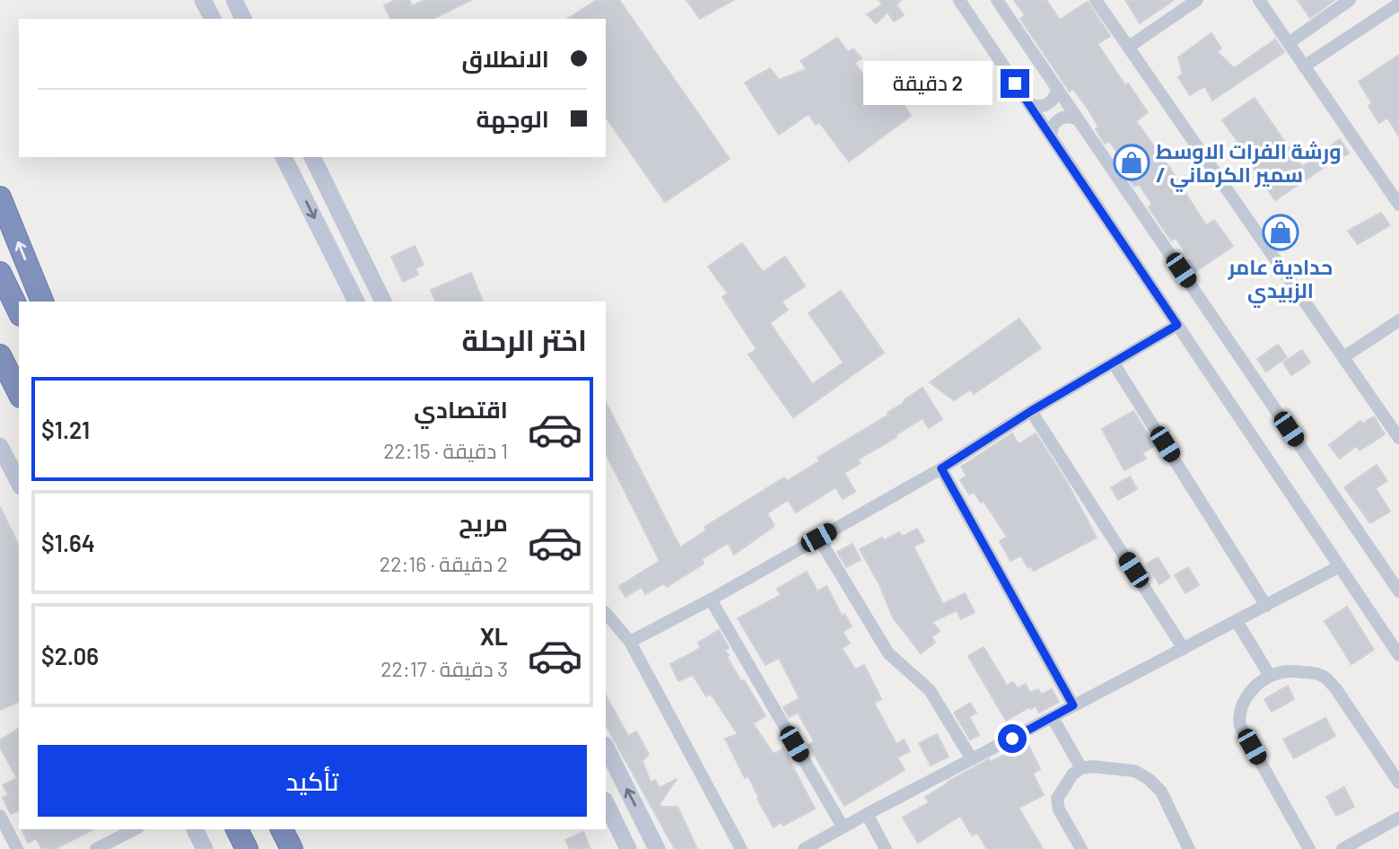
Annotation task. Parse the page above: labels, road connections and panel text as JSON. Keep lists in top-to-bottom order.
{
  "places": {
    "shop": ["ورشة الفرات الاوسط / سمير الكرماني", "حدادية عامر الزبيدي"]
  },
  "page": {
    "banner": ["الانطلاق", "الوجهة"],
    "bubble": "2 دقيقة",
    "heading": "اختر الرحلة",
    "list": [
      {
        "name": "اقتصادي",
        "note": "1 دقيقة · 22:15",
        "value": "$1.21"
      },
      {
        "name": "مريح",
        "note": "2 دقيقة · 22:16",
        "value": "$1.64"
      },
      {
        "name": "XL",
        "note": "3 دقيقة · 22:17",
        "value": "$2.06"
      }
    ],
    "buttons": "تأكيد"
  }
}
